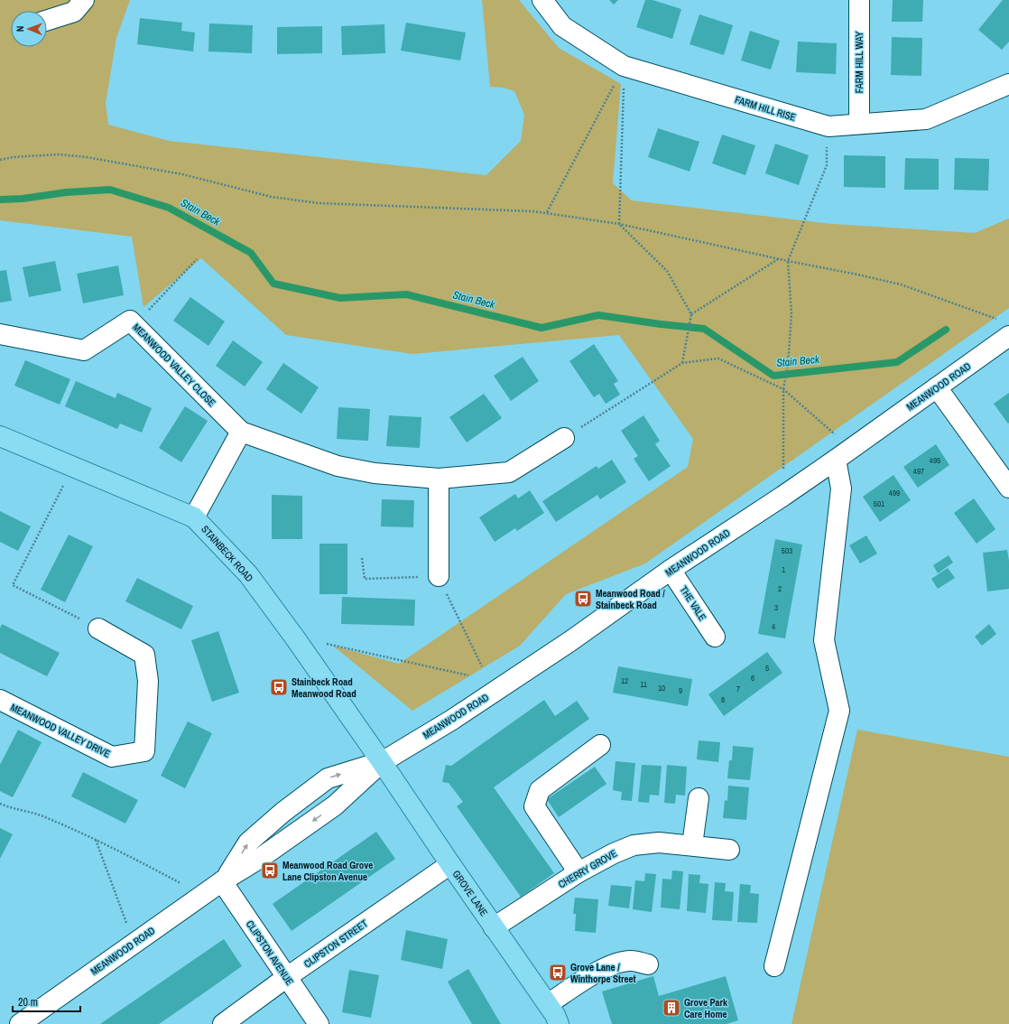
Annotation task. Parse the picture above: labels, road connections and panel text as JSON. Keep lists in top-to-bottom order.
{
  "streets": {
    "main road": ["STAINBECK ROAD", "GROVE LANE"],
    "street": [
      "FARM HILL WAY",
      "FARM HILL RISE",
      "MEANWOOD VALLEY CLOSE",
      "MEANWOOD ROAD",
      "THE VALE",
      "MEANWOOD VALLEY DRIVE",
      "CHERRY GROVE",
      "CLIPSTON STREET",
      "CLIPSTON AVENUE"
    ]
  },
  "crossings": [
    ["FARM HILL WAY", "FARM HILL RISE"],
    ["MEANWOOD ROAD", "STAINBECK ROAD"],
    ["MEANWOOD ROAD", "THE VALE"],
    ["MEANWOOD ROAD", "GROVE LANE"],
    ["MEANWOOD ROAD", "CLIPSTON AVENUE"],
    ["STAINBECK ROAD", "GROVE LANE"],
    ["CHERRY GROVE", "GROVE LANE"],
    ["GROVE LANE", "CLIPSTON STREET"],
    ["CLIPSTON STREET", "CLIPSTON AVENUE"]
  ],
  "water": ["Stain Beck"],
  "places": {
    "bus stop": [
      "Meanwood Road / Stainbeck Road",
      "Stainbeck Road Meanwood Road",
      "Meanwood Road Grove Lane Clipston Avenue",
      "Grove Lane / Winthorpe Street"
    ],
    "building": ["Grove Park Care Home"]
  },
  "house_numbers": [
    "495",
    "497",
    "499",
    "501",
    "503",
    "1",
    "2",
    "3",
    "4",
    "5",
    "6",
    "12",
    "11",
    "10",
    "7",
    "9",
    "8"
  ],
  "scale_bar": "20 m",
  "north": "left"
}
